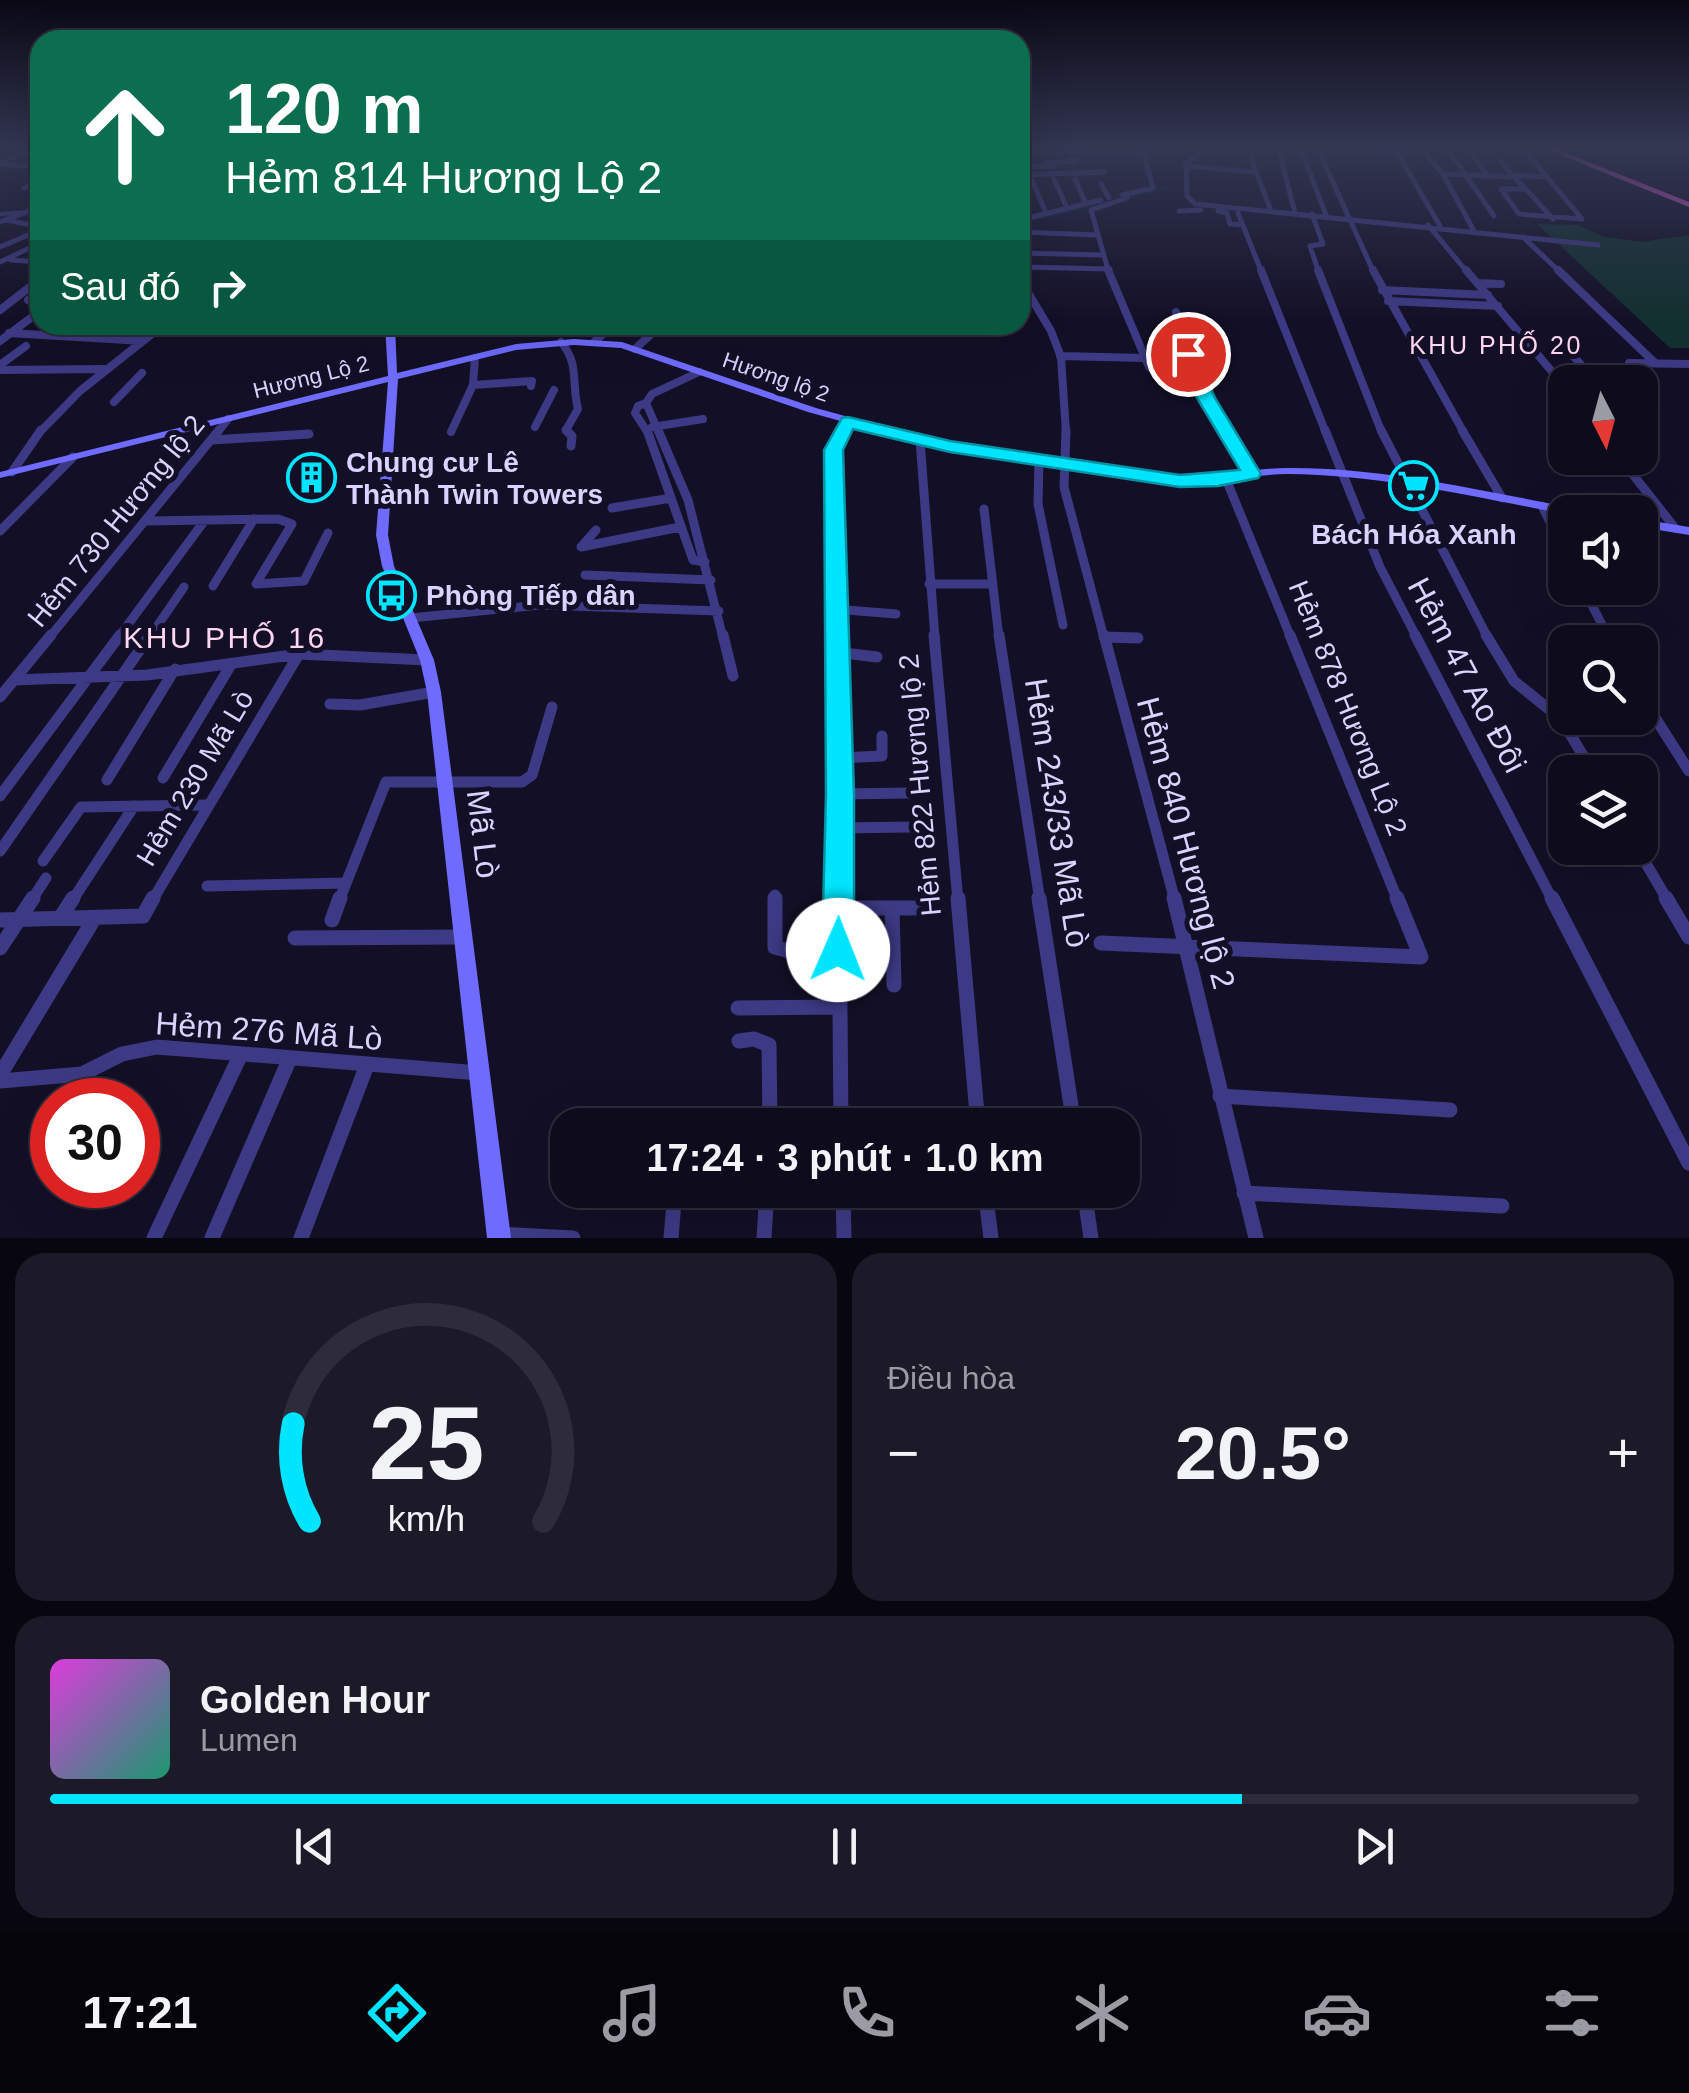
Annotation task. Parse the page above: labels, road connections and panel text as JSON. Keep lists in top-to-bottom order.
{
  "streets": {
    "main road": ["Hương Lộ 2", "Hương lộ 2", "Mã Lò"],
    "street": [
      "Hẻm 730 Hương lộ 2",
      "Hẻm 47 Ao Đôi",
      "Hẻm 878 Hương Lộ 2",
      "Hẻm 230 Mã Lò",
      "Hẻm 822 Hương lộ 2",
      "Hẻm 243/33 Mã Lò",
      "Hẻm 840 Hương lộ 2",
      "Hẻm 276 Mã Lò"
    ]
  },
  "crossings": [
    ["Hương Lộ 2", "Hương lộ 2"],
    ["Hương Lộ 2", "Hẻm 730 Hương lộ 2"],
    ["Hương Lộ 2", "Hẻm 47 Ao Đôi"],
    ["Hương Lộ 2", "Hẻm 878 Hương Lộ 2"],
    ["Hương Lộ 2", "Hẻm 822 Hương lộ 2"],
    ["Hương Lộ 2", "Mã Lò"],
    ["Hương Lộ 2", "Hẻm 840 Hương lộ 2"],
    ["Hẻm 878 Hương Lộ 2", "Hẻm 840 Hương lộ 2"],
    ["Mã Lò", "Hẻm 276 Mã Lò"]
  ],
  "districts": ["KHU PHỐ 20", "KHU PHỐ 16"],
  "places": {
    "building": ["Chung cư Lê Thành Twin Towers"],
    "supermarket": ["Bách Hóa Xanh"],
    "bus stop": ["Phòng Tiếp dân"]
  },
  "north": "bottom",
  "page": {
    "turn": ["120 m", "Hẻm 814 Hương Lộ 2"],
    "then": "Sau đó",
    "limit": "30",
    "trip": "17:24 · 3 phút · 1.0 km",
    "tile": "Điều hòa",
    "heat": ["−", "20.5°", "+"],
    "song": ["Golden Hour", "Lumen"],
    "tabs": "17:21",
    "gauge": ["25", "km/h"]
  }
}
